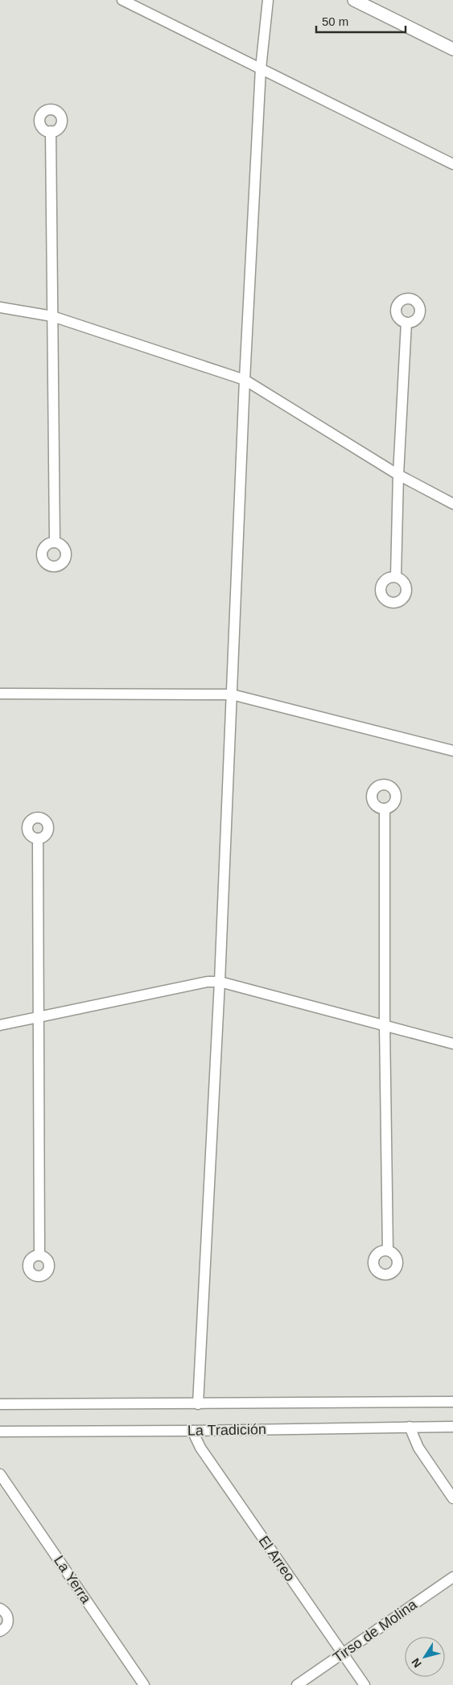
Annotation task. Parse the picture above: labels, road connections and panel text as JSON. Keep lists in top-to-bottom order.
{
  "streets": {
    "street": [
      "La Tradición",
      "El Arreo",
      "La Yerra",
      "Tirso de Molina"
    ]
  },
  "crossings": [
    ["La Tradición", "El Arreo"],
    ["El Arreo", "Tirso de Molina"]
  ],
  "scale_bar": "50 m",
  "north": "bottom left"
}
